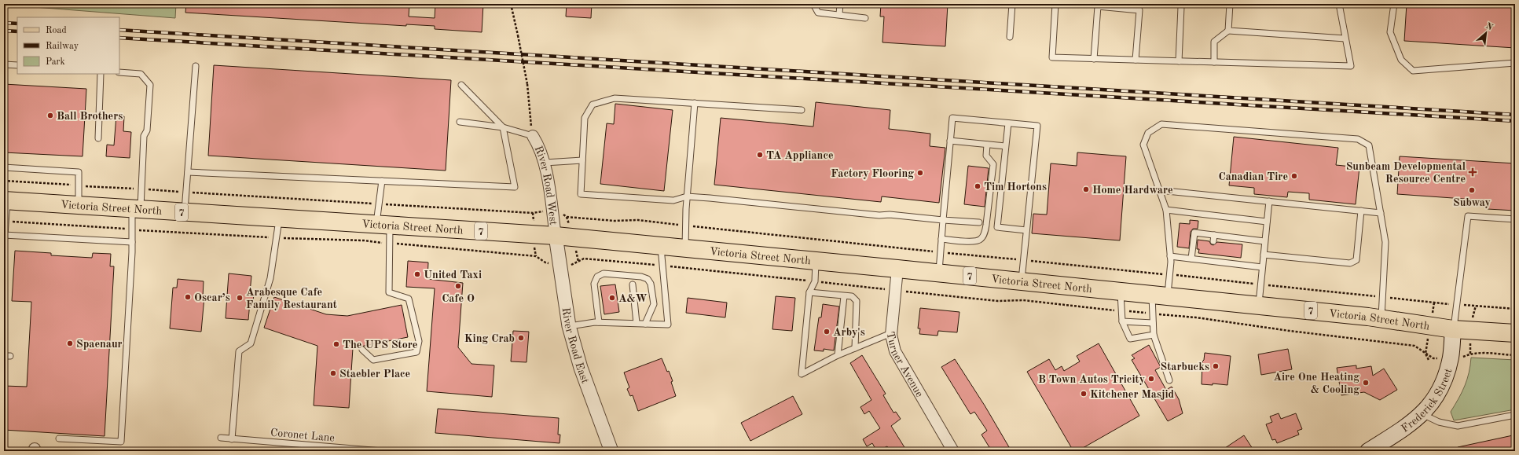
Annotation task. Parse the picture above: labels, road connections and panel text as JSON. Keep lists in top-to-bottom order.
{
  "streets": {
    "main road": ["Victoria Street North", "7", "Frederick Street"],
    "street": ["River Road West", "River Road East", "Turner Avenue"],
    "lane": ["Coronet Lane"]
  },
  "crossings": [
    ["River Road West", "Victoria Street North"],
    ["River Road West", "River Road East"],
    ["Victoria Street North", "River Road East"],
    ["Victoria Street North", "Turner Avenue"],
    ["Victoria Street North", "Frederick Street"]
  ],
  "places": {
    "other": [
      "Ball Brothers",
      "TA Appliance",
      "Factory Flooring",
      "Canadian Tire",
      "Tim Hortons",
      "Home Hardware",
      "Subway",
      "United Taxi",
      "Cafe O",
      "Oscar’s",
      "Arabesque Cafe Family Restaurant",
      "A&W",
      "Arby's",
      "King Crab",
      "Spaenaur",
      "The UPS Store",
      "Starbucks",
      "Staebler Place",
      "B Town Autos Tricity",
      "Aire One Heating & Cooling",
      "Kitchener Masjid"
    ],
    "health": ["Sunbeam Developmental Resource Centre"]
  },
  "legend": ["Road", "Railway", "Park"],
  "north": "top right"
}
